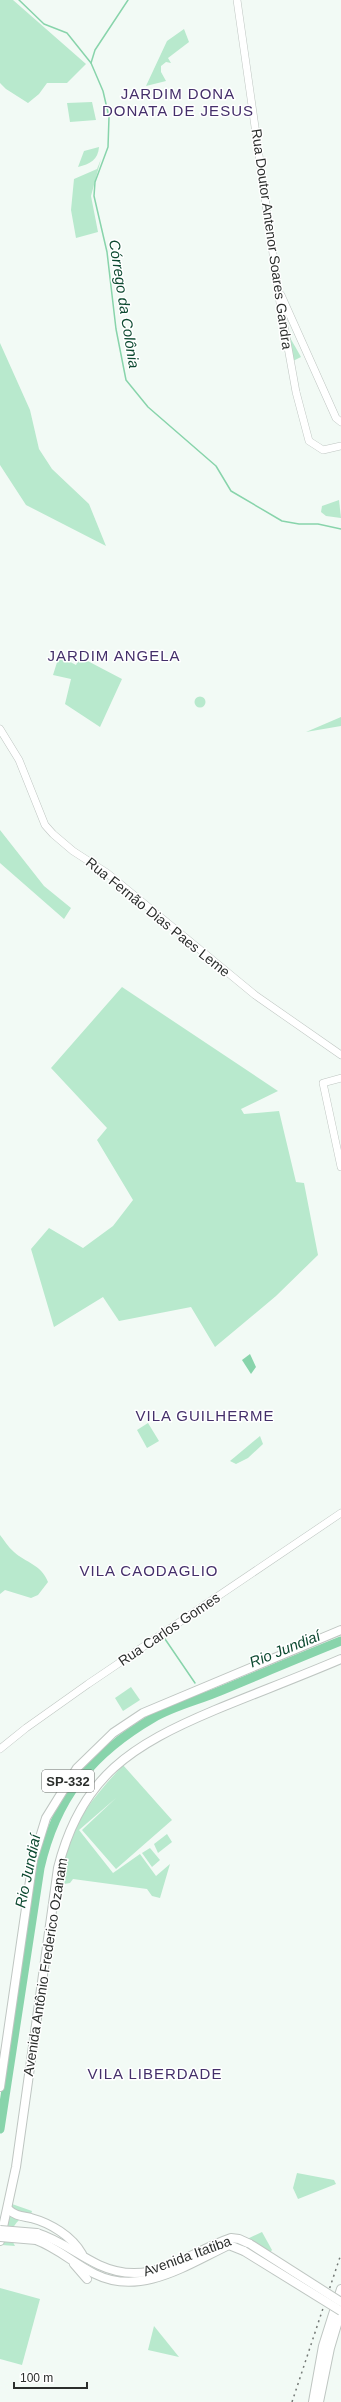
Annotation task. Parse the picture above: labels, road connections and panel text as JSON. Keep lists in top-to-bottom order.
{
  "streets": {
    "main road": [
      "Rua Doutor Antenor Soares Gandra",
      "Rua Fernão Dias Paes Leme",
      "Rua Carlos Gomes",
      "SP-332",
      "Avenida Antônio Frederico Ozanam",
      "Avenida Itatiba"
    ]
  },
  "districts": [
    "JARDIM DONA DONATA DE JESUS",
    "JARDIM ANGELA",
    "VILA GUILHERME",
    "VILA CAODAGLIO",
    "VILA LIBERDADE"
  ],
  "water": ["Córrego da Colônia", "Rio Jundiaí"],
  "scale_bar": "100 m"
}
